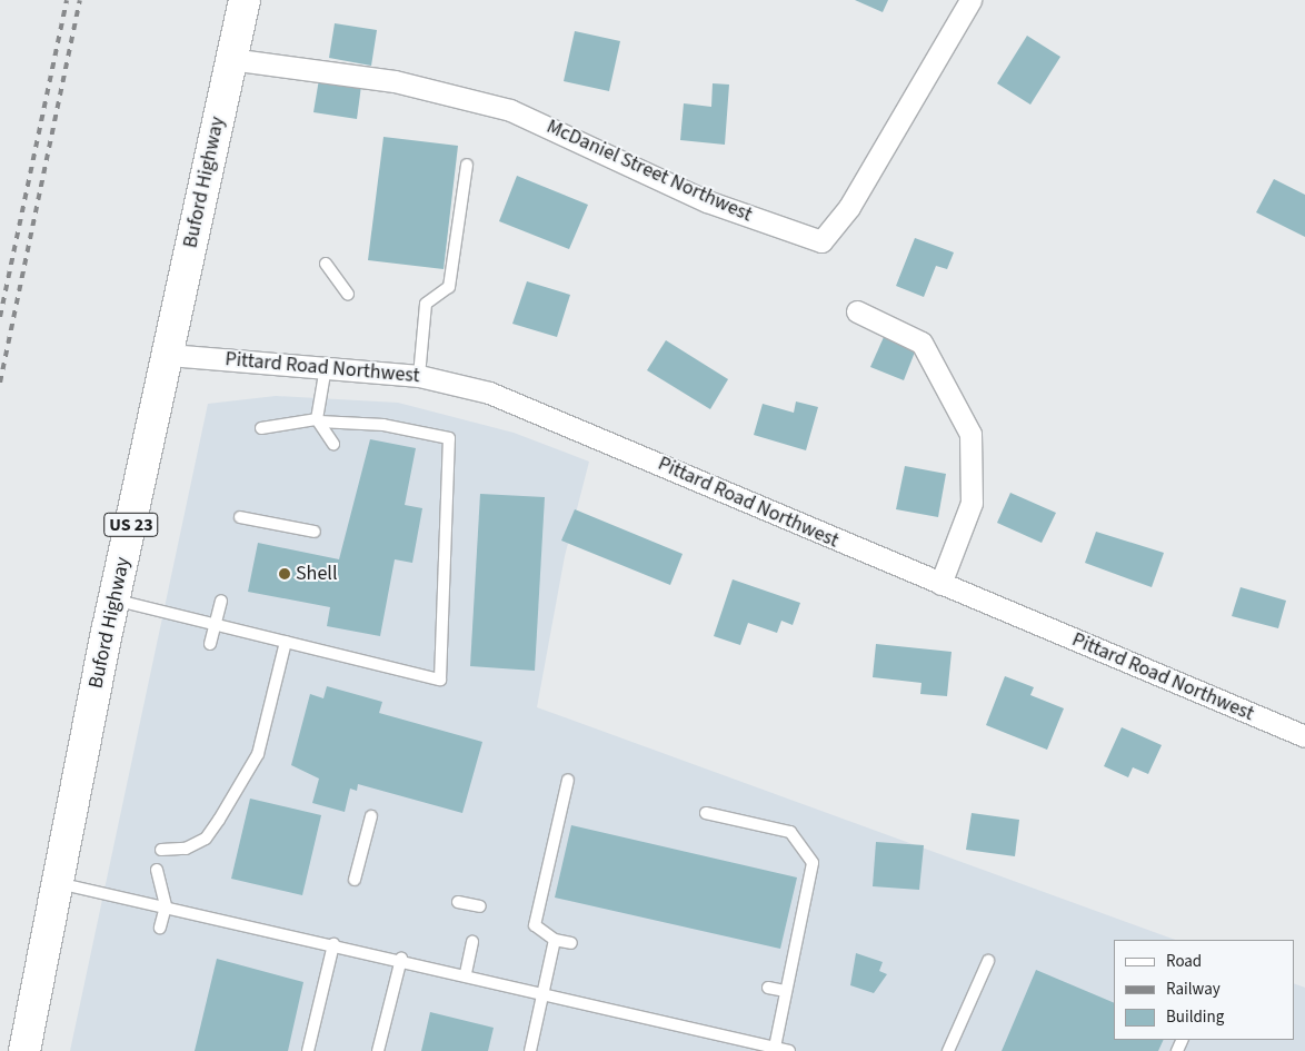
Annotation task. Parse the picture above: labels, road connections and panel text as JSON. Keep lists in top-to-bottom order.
{
  "streets": {
    "main road": ["Buford Highway", "US 23"],
    "street": ["McDaniel Street Northwest", "Pittard Road Northwest"]
  },
  "crossings": [
    ["McDaniel Street Northwest", "Buford Highway"],
    ["Buford Highway", "Pittard Road Northwest"]
  ],
  "places": ["Shell"],
  "legend": ["Road", "Railway", "Building"]
}
